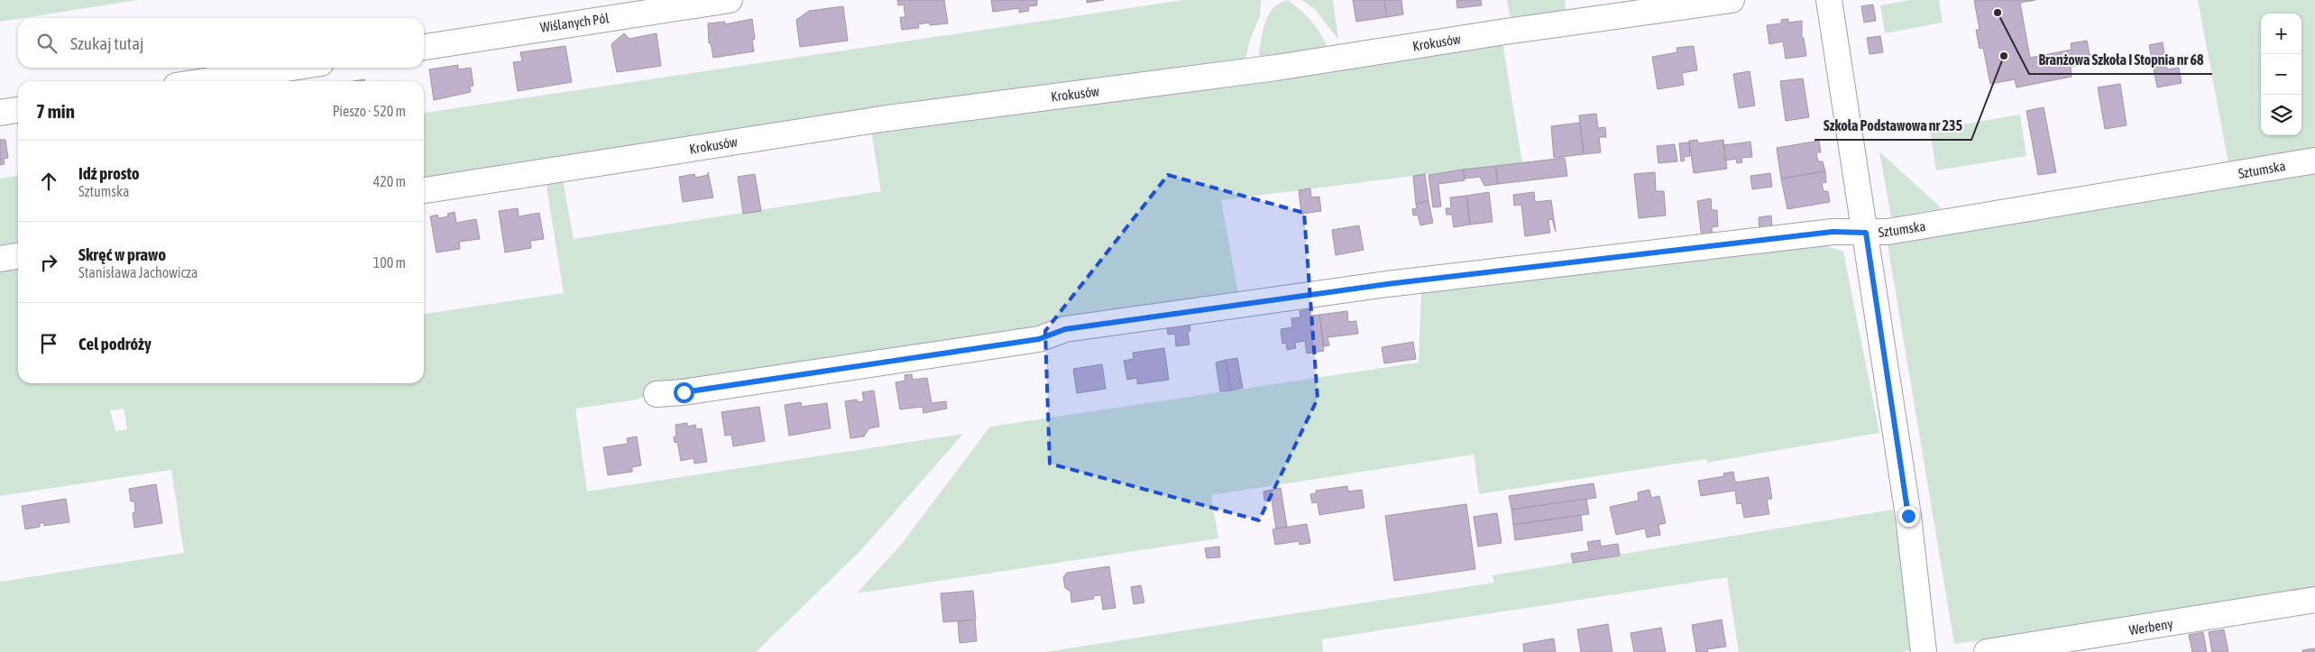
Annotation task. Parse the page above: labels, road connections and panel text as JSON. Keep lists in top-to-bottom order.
{
  "streets": {
    "street": [
      "Wiślanych Pól",
      "Krokusów",
      "Sztumska",
      "Werbeny"
    ]
  },
  "places": ["Branżowa Szkoła I Stopnia nr 68", "Szkoła Podstawowa nr 235"],
  "page": {
    "map_buttons": ["+", "−"],
    "search": "Szukaj tutaj",
    "heading": ["7 min", "Pieszo · 520 m"],
    "list": [
      ["Idź prosto", "Sztumska", "420 m"],
      ["Skręć w prawo", "Stanisława Jachowicza", "100 m"],
      "Cel podróży"
    ]
  }
}
